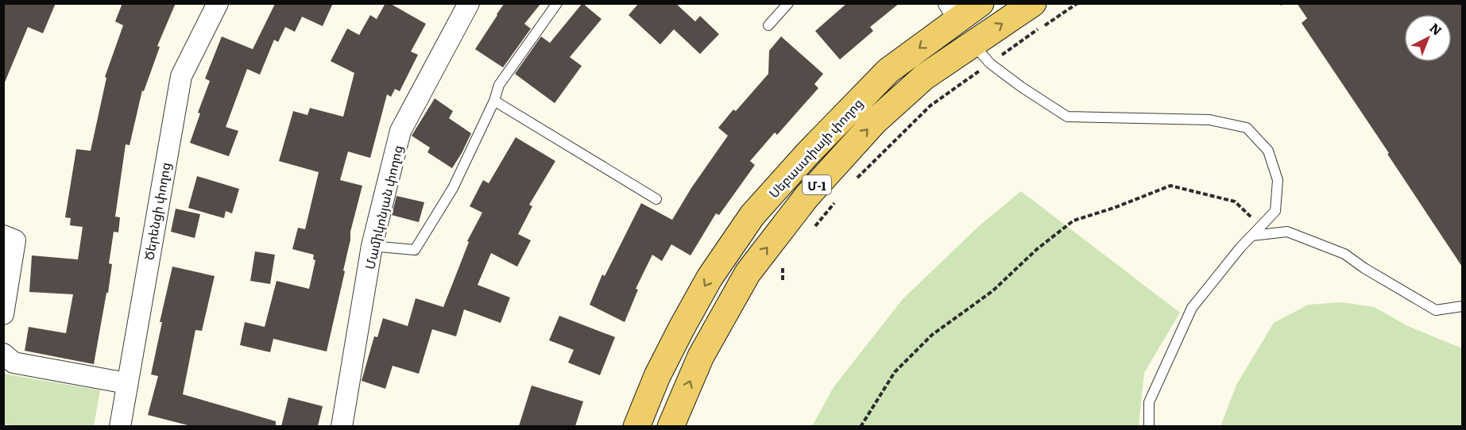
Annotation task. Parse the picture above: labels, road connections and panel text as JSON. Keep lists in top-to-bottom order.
{
  "streets": {
    "main road": ["Սեբաստիայի փողոց", "Մ-1"],
    "street": ["Մամիկոնյան փողոց", "Ծերենցի փողոց"]
  },
  "north": "top right"
}
